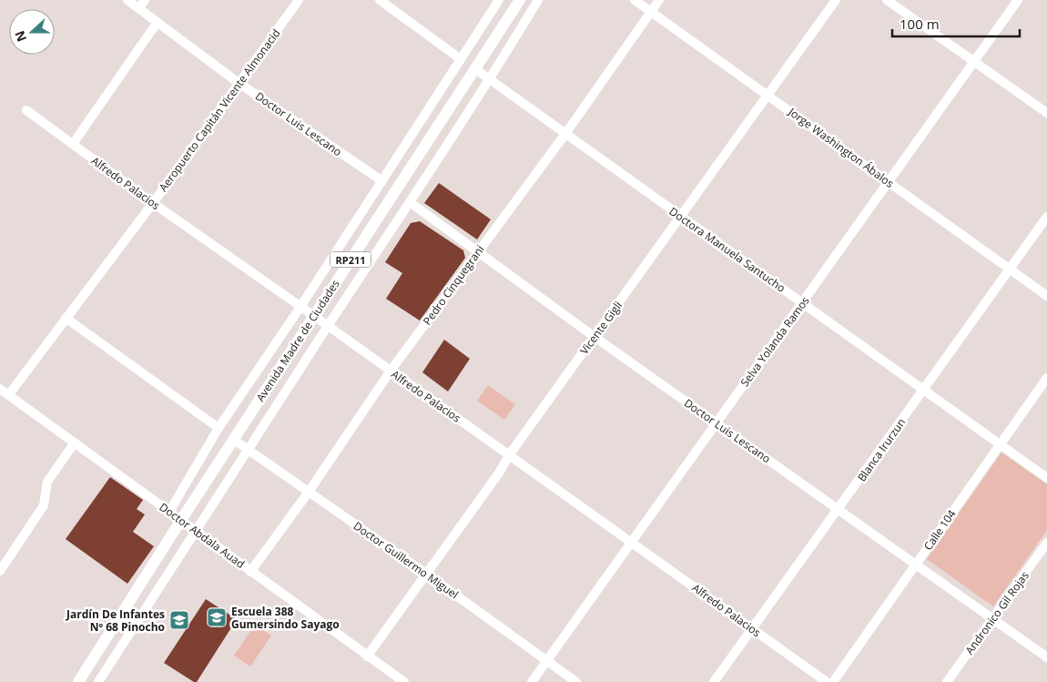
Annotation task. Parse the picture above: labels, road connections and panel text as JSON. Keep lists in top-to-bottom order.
{
  "streets": {
    "main road": ["RP211", "Avenida Madre de Ciudades"],
    "street": [
      "Aeropuerto Capitán Vicente Almonacid",
      "Doctor Luis Lescano",
      "Jorge Washington Ábalos",
      "Alfredo Palacios",
      "Doctora Manuela Santucho",
      "Pedro Cinquegrani",
      "Vicente Gigli",
      "Selva Yolanda Ramos",
      "Blanca Irurzun",
      "Calle 104",
      "Doctor Abdala Auad",
      "Doctor Guillermo Miguel",
      "Andronico Gil Rojas"
    ]
  },
  "crossings": [
    ["Aeropuerto Capitán Vicente Almonacid", "Doctor Luis Lescano"],
    ["Aeropuerto Capitán Vicente Almonacid", "Alfredo Palacios"],
    ["Aeropuerto Capitán Vicente Almonacid", "Doctor Abdala Auad"],
    ["Doctor Luis Lescano", "Pedro Cinquegrani"],
    ["Doctor Luis Lescano", "Vicente Gigli"],
    ["Doctor Luis Lescano", "Selva Yolanda Ramos"],
    ["Doctor Luis Lescano", "Blanca Irurzun"],
    ["Doctor Luis Lescano", "Calle 104"],
    ["Doctor Luis Lescano", "Andronico Gil Rojas"],
    ["Jorge Washington Ábalos", "Pedro Cinquegrani"],
    ["Jorge Washington Ábalos", "Vicente Gigli"],
    ["Jorge Washington Ábalos", "Selva Yolanda Ramos"],
    ["Jorge Washington Ábalos", "Blanca Irurzun"],
    ["Alfredo Palacios", "Pedro Cinquegrani"],
    ["Alfredo Palacios", "Vicente Gigli"],
    ["Alfredo Palacios", "Avenida Madre de Ciudades"],
    ["Alfredo Palacios", "Selva Yolanda Ramos"],
    ["Alfredo Palacios", "Blanca Irurzun"],
    ["Doctora Manuela Santucho", "Pedro Cinquegrani"],
    ["Doctora Manuela Santucho", "Vicente Gigli"],
    ["Doctora Manuela Santucho", "Avenida Madre de Ciudades"],
    ["Doctora Manuela Santucho", "Selva Yolanda Ramos"],
    ["Doctora Manuela Santucho", "Blanca Irurzun"],
    ["Doctora Manuela Santucho", "Calle 104"],
    ["Pedro Cinquegrani", "Doctor Abdala Auad"],
    ["Pedro Cinquegrani", "Doctor Guillermo Miguel"],
    ["Vicente Gigli", "Doctor Abdala Auad"],
    ["Vicente Gigli", "Doctor Guillermo Miguel"],
    ["Avenida Madre de Ciudades", "Doctor Abdala Auad"],
    ["Avenida Madre de Ciudades", "Doctor Guillermo Miguel"],
    ["Selva Yolanda Ramos", "Doctor Guillermo Miguel"]
  ],
  "places": {
    "school or university": ["Escuela 388 Gumersindo Sayago", "Jardín De Infantes Nº 68 Pinocho"]
  },
  "scale_bar": "100 m",
  "north": "left"
}
